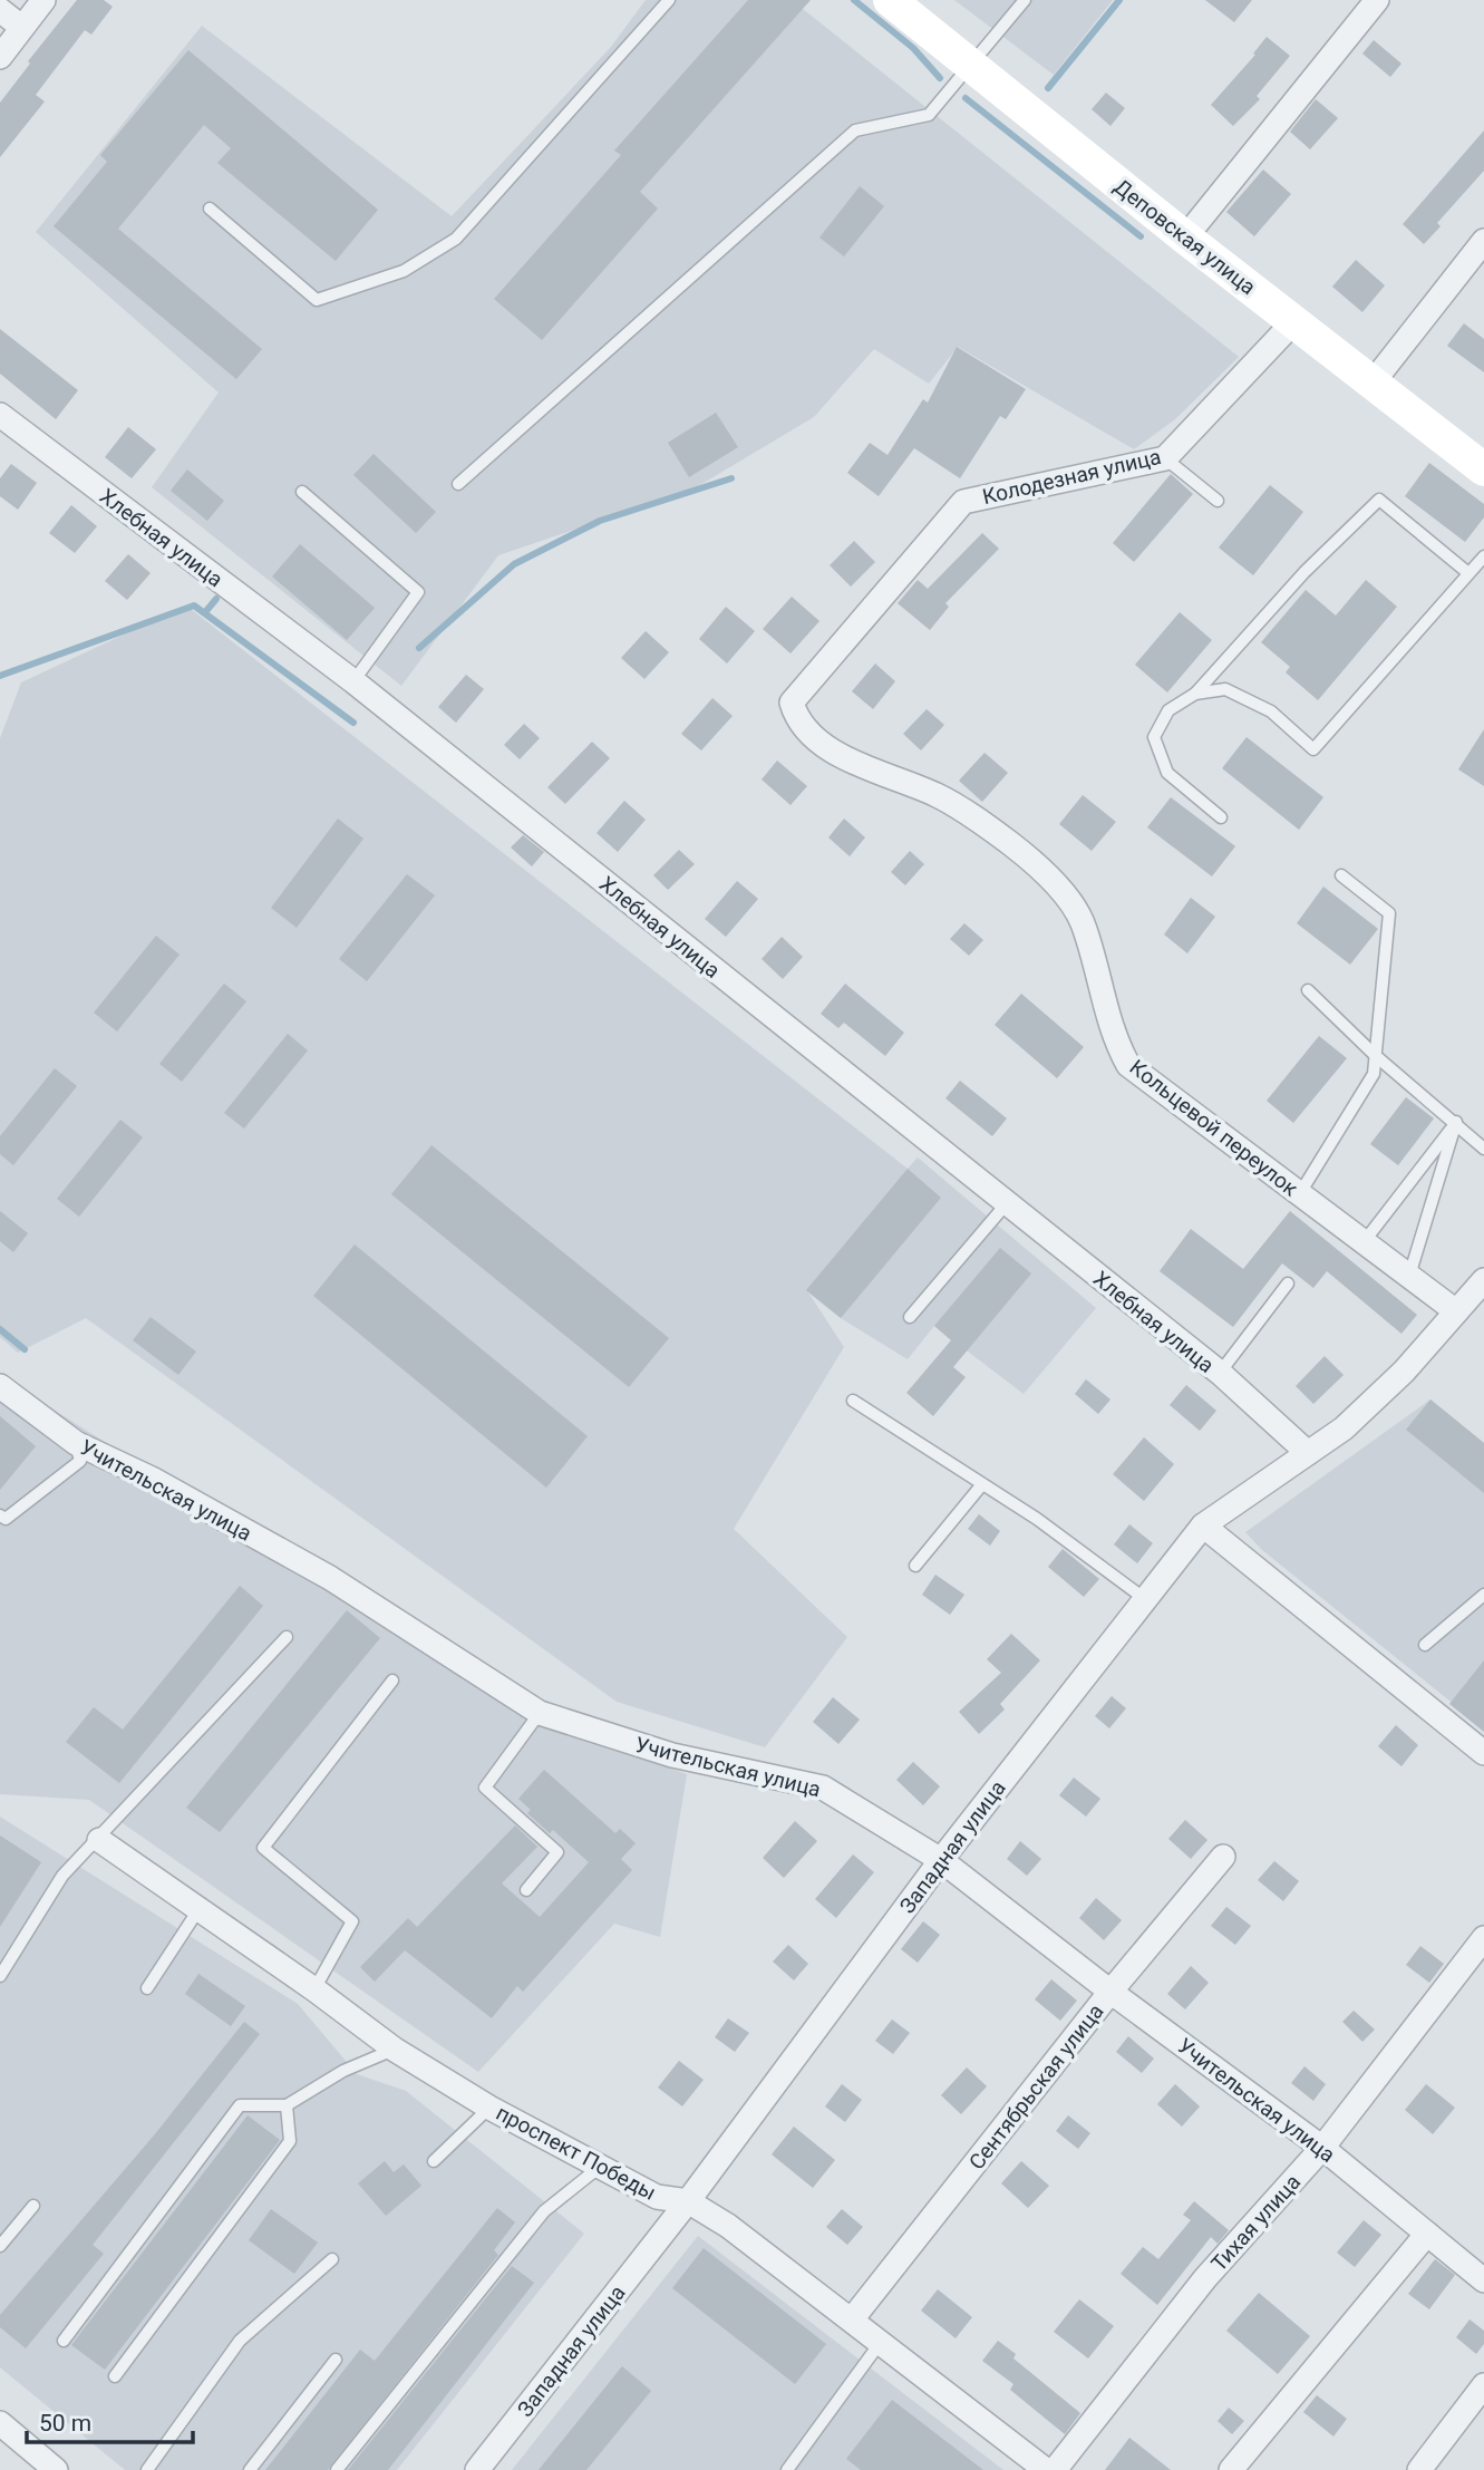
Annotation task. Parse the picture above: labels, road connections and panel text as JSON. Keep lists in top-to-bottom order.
{
  "streets": {
    "street": [
      "Деповская улица",
      "Колодезная улица",
      "Хлебная улица",
      "Кольцевой переулок",
      "Учительская улица",
      "Западная улица",
      "Сентябрьская улица",
      "проспект Победы",
      "Тихая улица"
    ]
  },
  "crossings": [
    ["Деповская улица", "Колодезная улица"],
    ["Колодезная улица", "Кольцевой переулок"],
    ["Хлебная улица", "Западная улица"],
    ["Кольцевой переулок", "Западная улица"],
    ["Учительская улица", "Западная улица"],
    ["Учительская улица", "Сентябрьская улица"],
    ["Учительская улица", "Тихая улица"],
    ["Западная улица", "проспект Победы"],
    ["Сентябрьская улица", "проспект Победы"]
  ],
  "scale_bar": "50 m"
}
